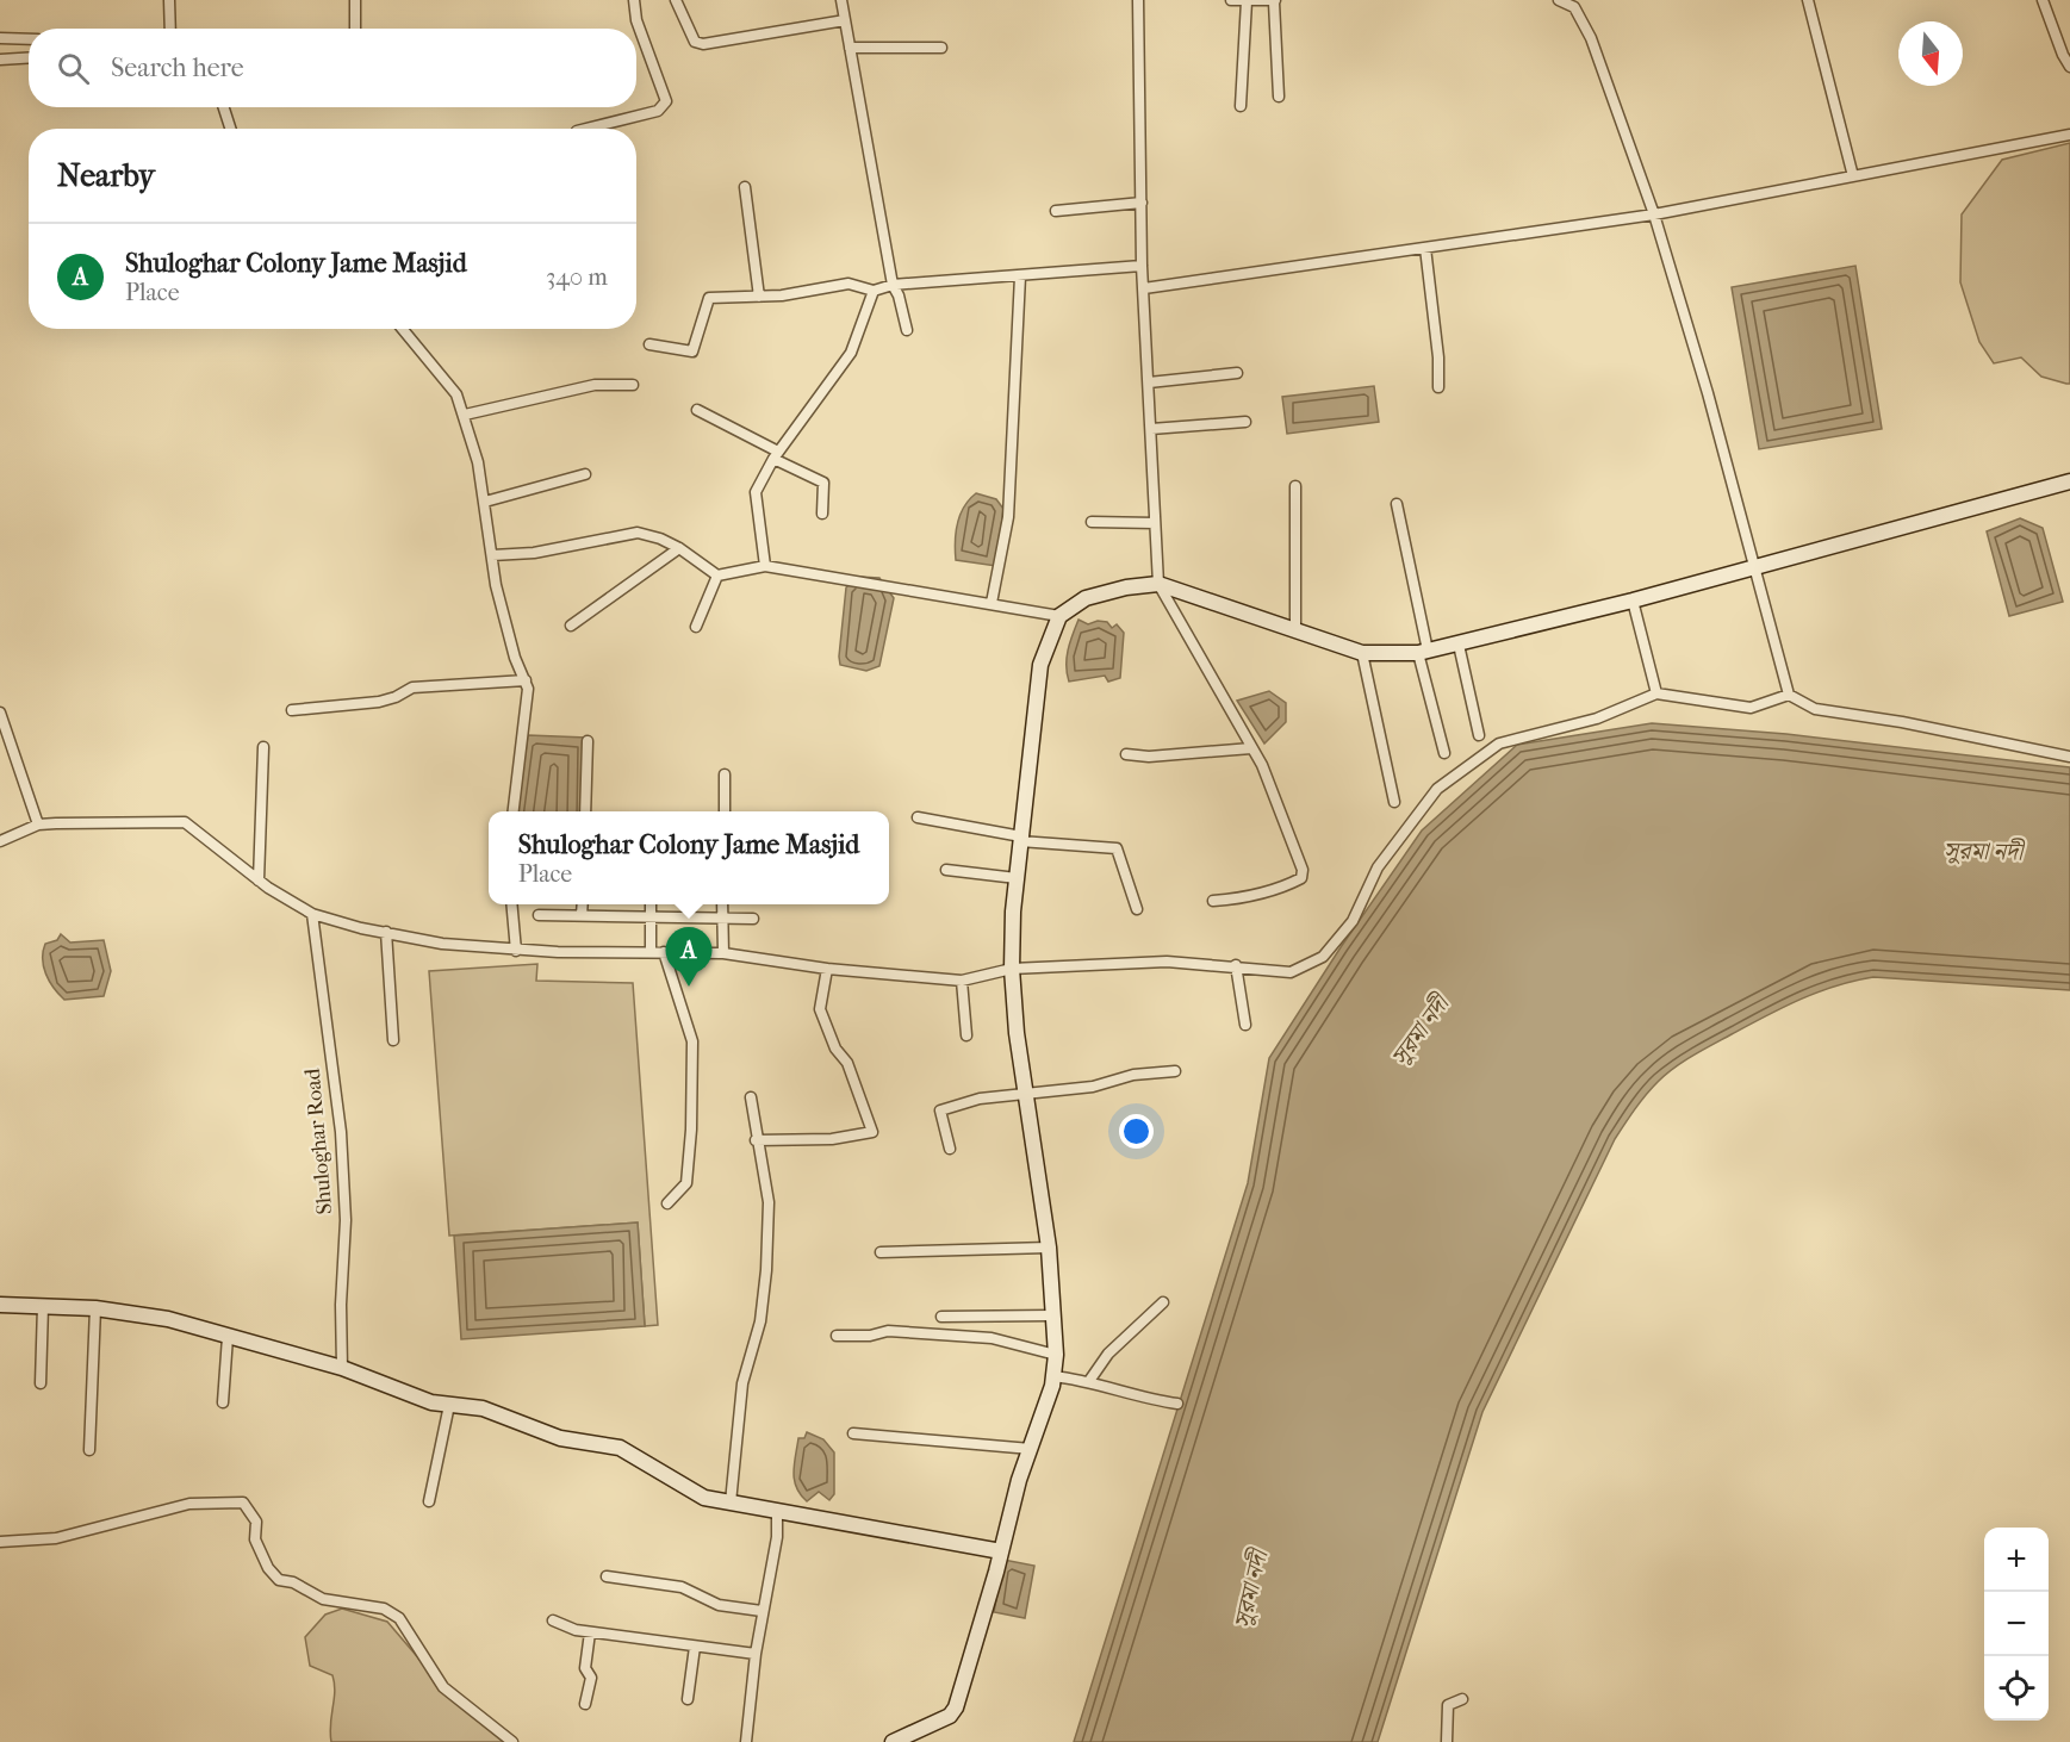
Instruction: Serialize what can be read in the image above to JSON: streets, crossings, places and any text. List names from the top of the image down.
{
  "streets": {
    "street": ["Shuloghar Road"]
  },
  "water": ["সুরমা নদী"],
  "north": "bottom",
  "page": {
    "search": "Search here",
    "heading": "Nearby",
    "list": [
      {
        "mark": "A",
        "name": "Shuloghar Colony Jame Masjid",
        "note": "Place",
        "value": "340 m"
      }
    ],
    "popup": ["Shuloghar Colony Jame Masjid", "Place"],
    "pins": "A",
    "map_buttons": ["+", "−"]
  }
}
